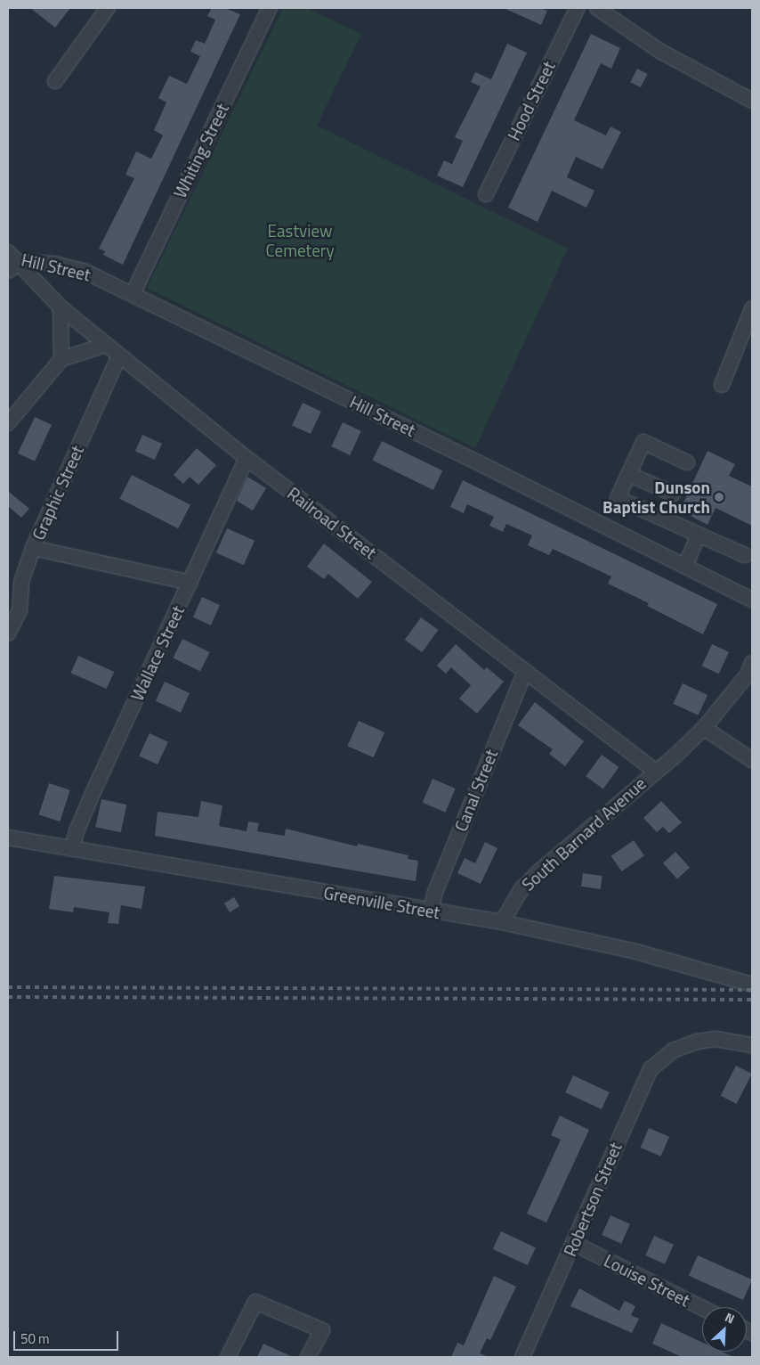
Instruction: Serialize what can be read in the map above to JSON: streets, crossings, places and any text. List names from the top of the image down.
{
  "streets": {
    "street": [
      "Hood Street",
      "Whiting Street",
      "Hill Street",
      "Graphic Street",
      "Railroad Street",
      "Wallace Street",
      "Canal Street",
      "South Barnard Avenue",
      "Greenville Street",
      "Robertson Street",
      "Louise Street"
    ]
  },
  "crossings": [
    ["Whiting Street", "Hill Street"],
    ["Hill Street", "Railroad Street"],
    ["Graphic Street", "Railroad Street"],
    ["Railroad Street", "Wallace Street"],
    ["Railroad Street", "Canal Street"],
    ["Railroad Street", "South Barnard Avenue"],
    ["Wallace Street", "Greenville Street"],
    ["Canal Street", "Greenville Street"],
    ["South Barnard Avenue", "Greenville Street"],
    ["Robertson Street", "Louise Street"]
  ],
  "parks": ["Eastview Cemetery"],
  "places": ["Dunson Baptist Church"],
  "scale_bar": "50 m",
  "north": "top right"
}
